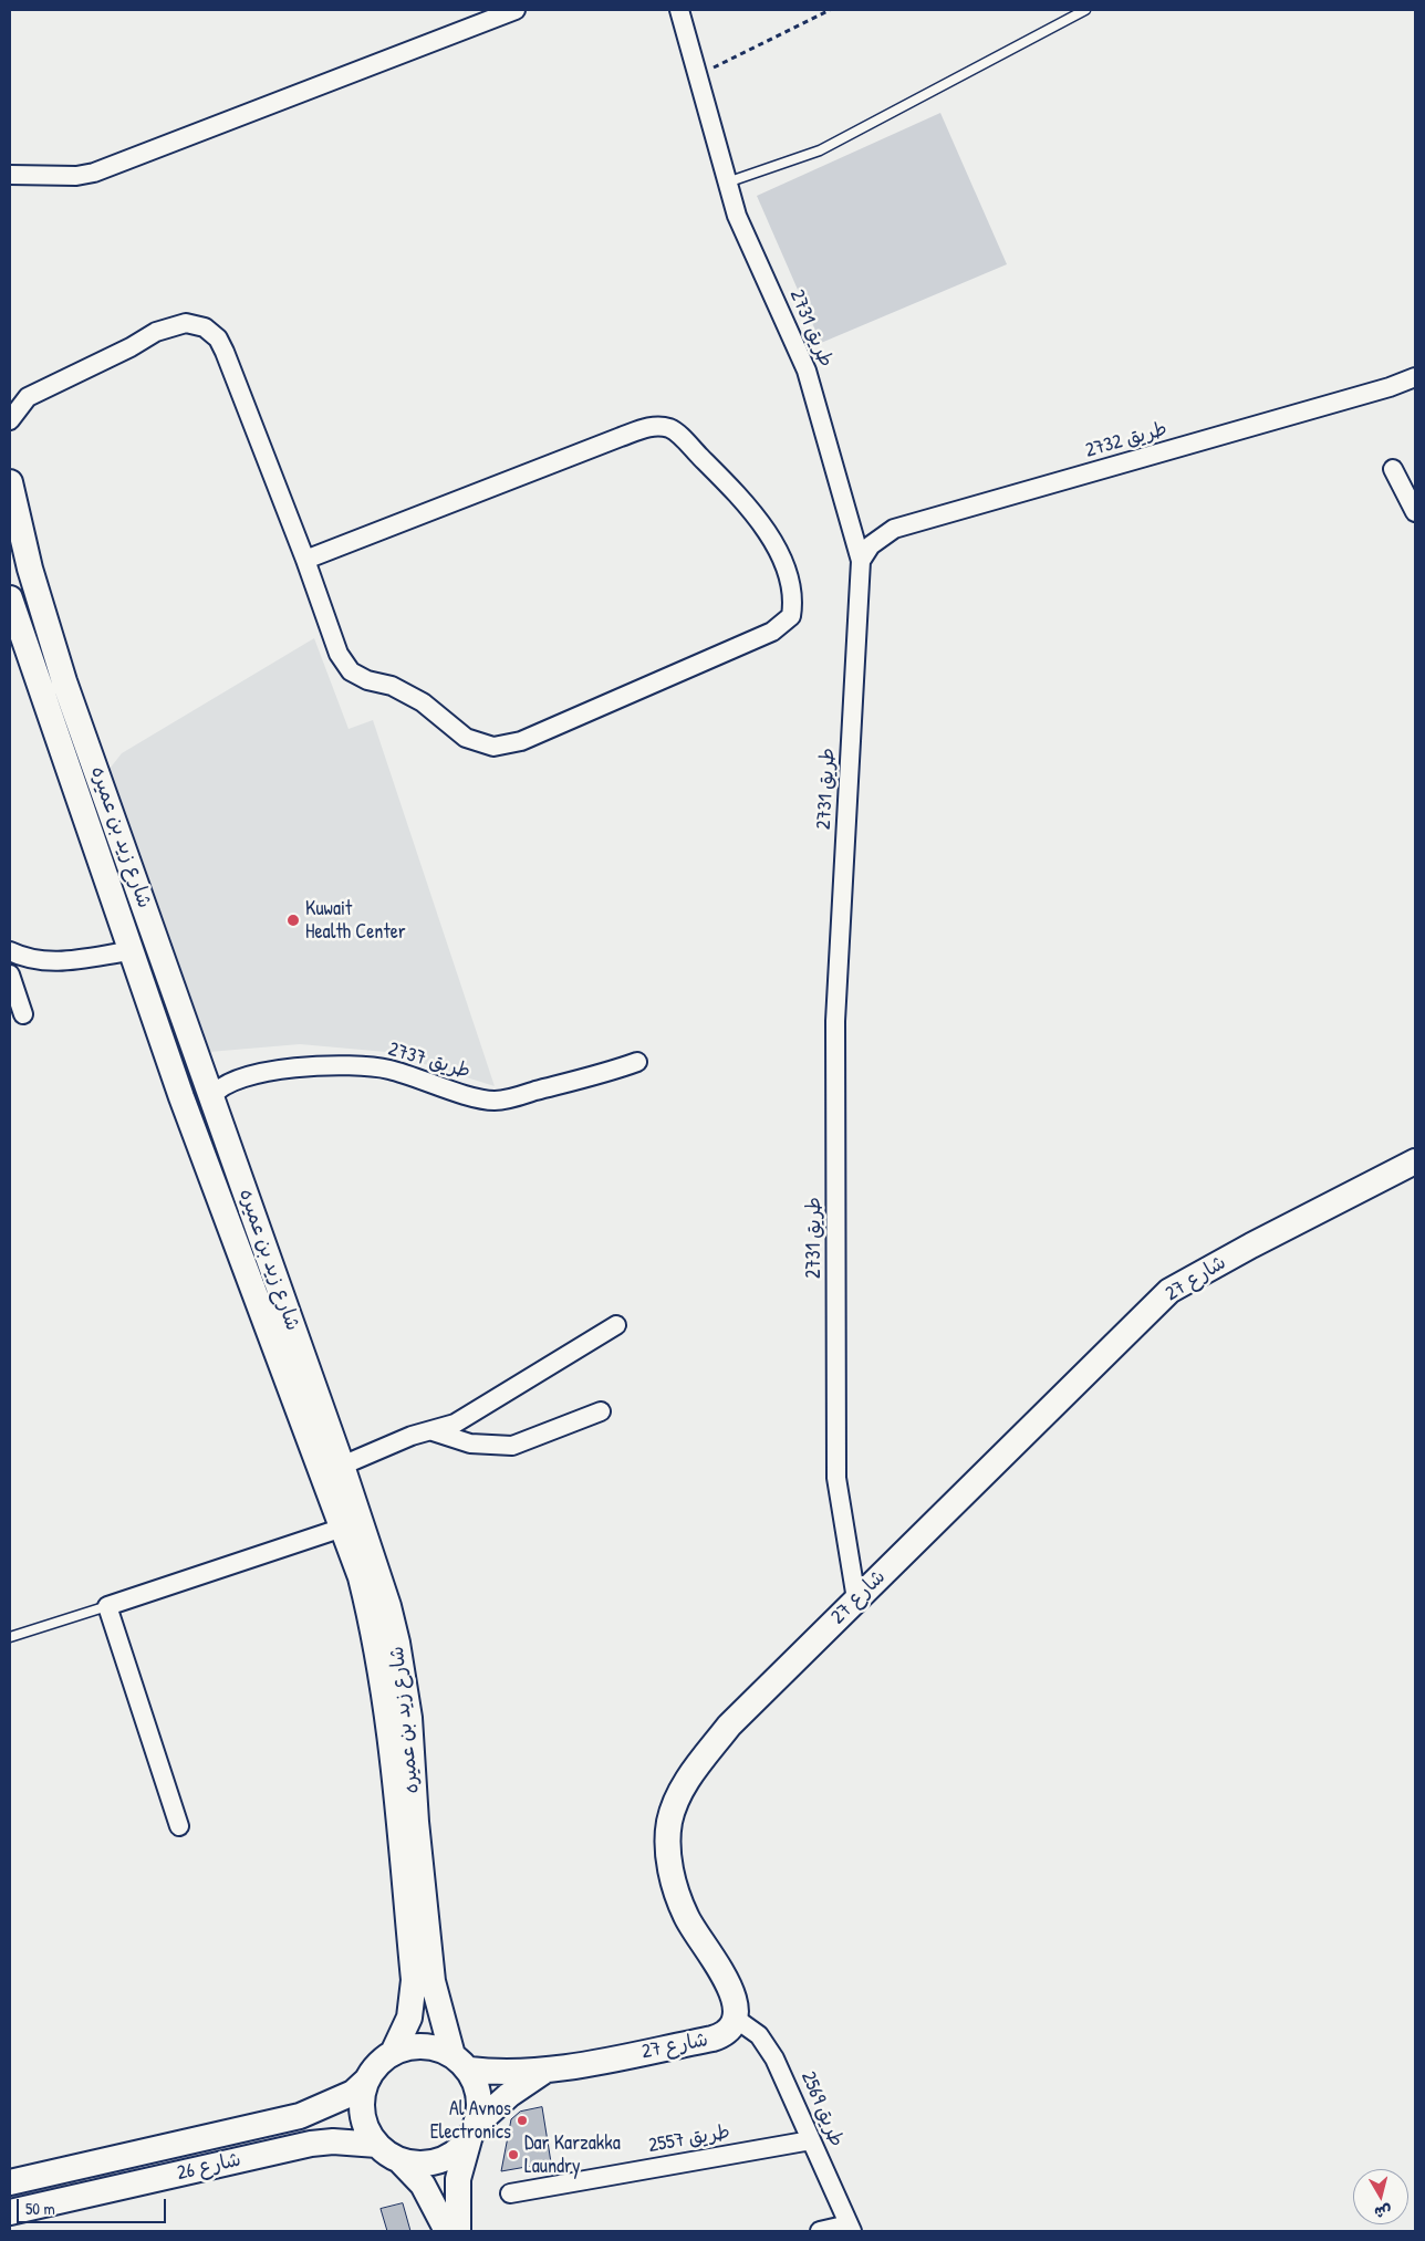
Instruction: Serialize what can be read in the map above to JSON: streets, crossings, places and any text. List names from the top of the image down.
{
  "streets": {
    "street": [
      "طريق 2731",
      "طريق 2732",
      "شارع زيد بن عميره",
      "طريق 2737",
      "شارع 27",
      "طريق 2569",
      "طريق 2557",
      "شارع 26"
    ]
  },
  "crossings": [
    ["طريق 2731", "طريق 2732"],
    ["طريق 2731", "شارع 27"],
    ["شارع زيد بن عميره", "طريق 2737"],
    ["شارع زيد بن عميره", "شارع 27"],
    ["شارع زيد بن عميره", "شارع 26"],
    ["شارع 27", "طريق 2569"],
    ["شارع 27", "شارع 26"],
    ["طريق 2569", "طريق 2557"]
  ],
  "places": ["Kuwait Health Center", "Al Avnos Electronics", "Dar Karzakka Laundry"],
  "scale_bar": "50 m",
  "north": "bottom"
}
